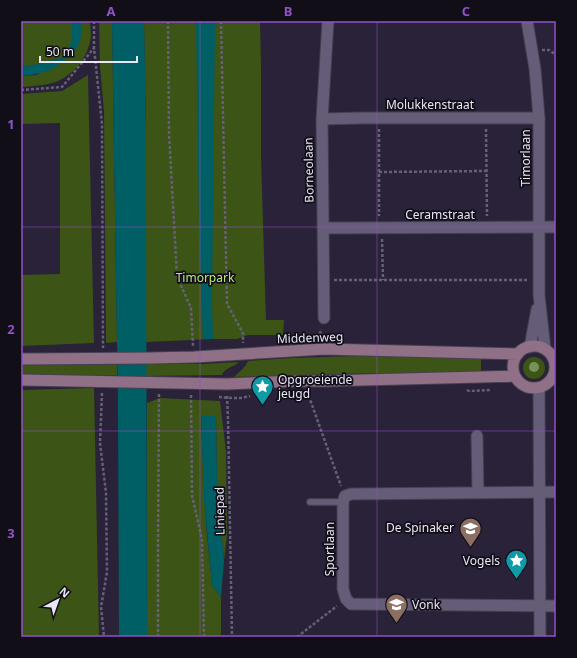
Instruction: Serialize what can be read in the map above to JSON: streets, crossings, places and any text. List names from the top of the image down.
{
  "streets": {
    "main road": ["Middenweg"],
    "street": [
      "Molukkenstraat",
      "Timorlaan",
      "Borneolaan",
      "Ceramstraat",
      "Sportlaan"
    ],
    "path": ["Liniepad"]
  },
  "crossings": [
    ["Molukkenstraat", "Timorlaan"],
    ["Molukkenstraat", "Borneolaan"],
    ["Timorlaan", "Ceramstraat"],
    ["Timorlaan", "Middenweg"],
    ["Borneolaan", "Ceramstraat"]
  ],
  "parks": ["Timorpark"],
  "places": {
    "place": ["Opgroeiende jeugd", "Vogels"],
    "school or university": ["De Spinaker", "Vonk"]
  },
  "scale_bar": "50 m",
  "north": "top right",
  "grid": {
    "columns": ["A", "B", "C"],
    "rows": ["1", "2", "3"]
  }
}
